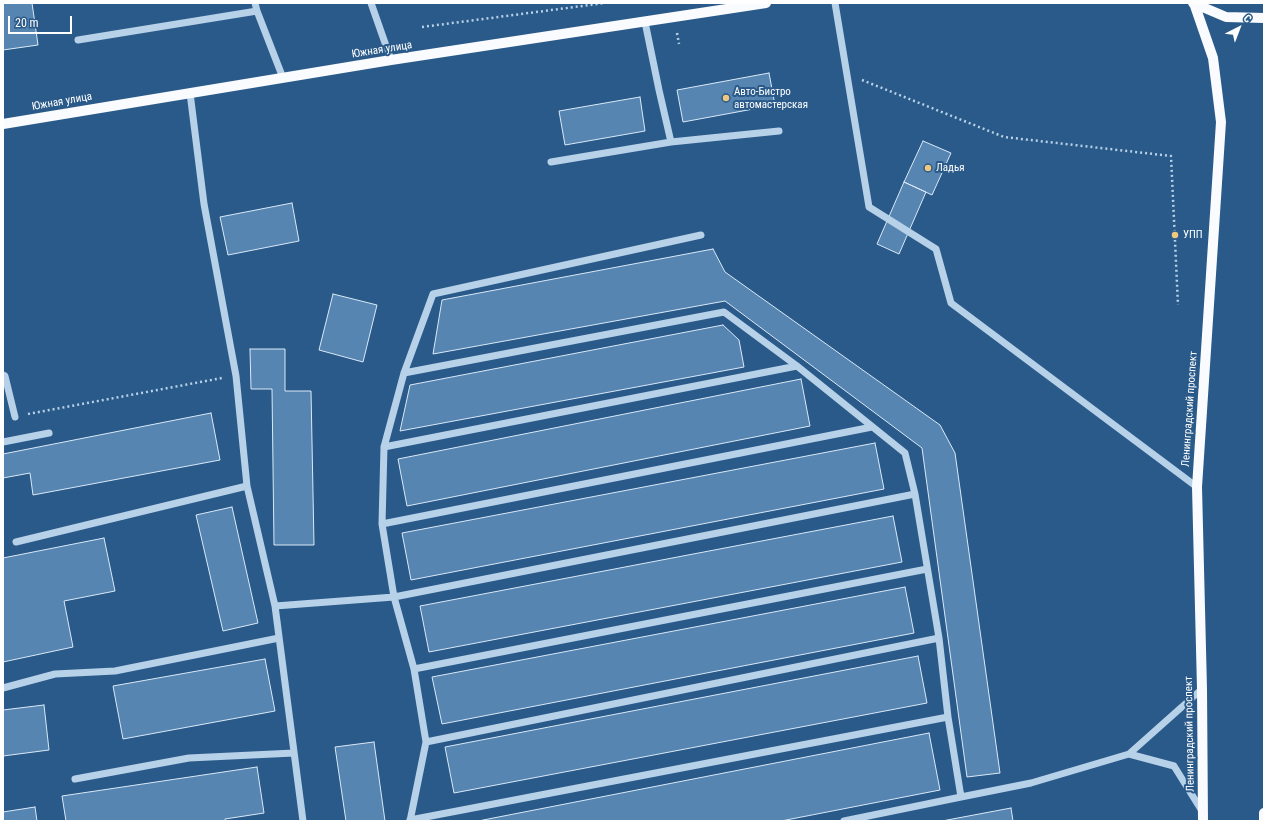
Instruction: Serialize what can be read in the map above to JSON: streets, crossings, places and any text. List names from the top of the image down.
{
  "streets": {
    "main road": ["Южная улица", "Ленинградский проспект"]
  },
  "places": ["Авто-Бистро автомастерская", "Ладья", "УПП"],
  "scale_bar": "20 m",
  "north": "top right"
}
